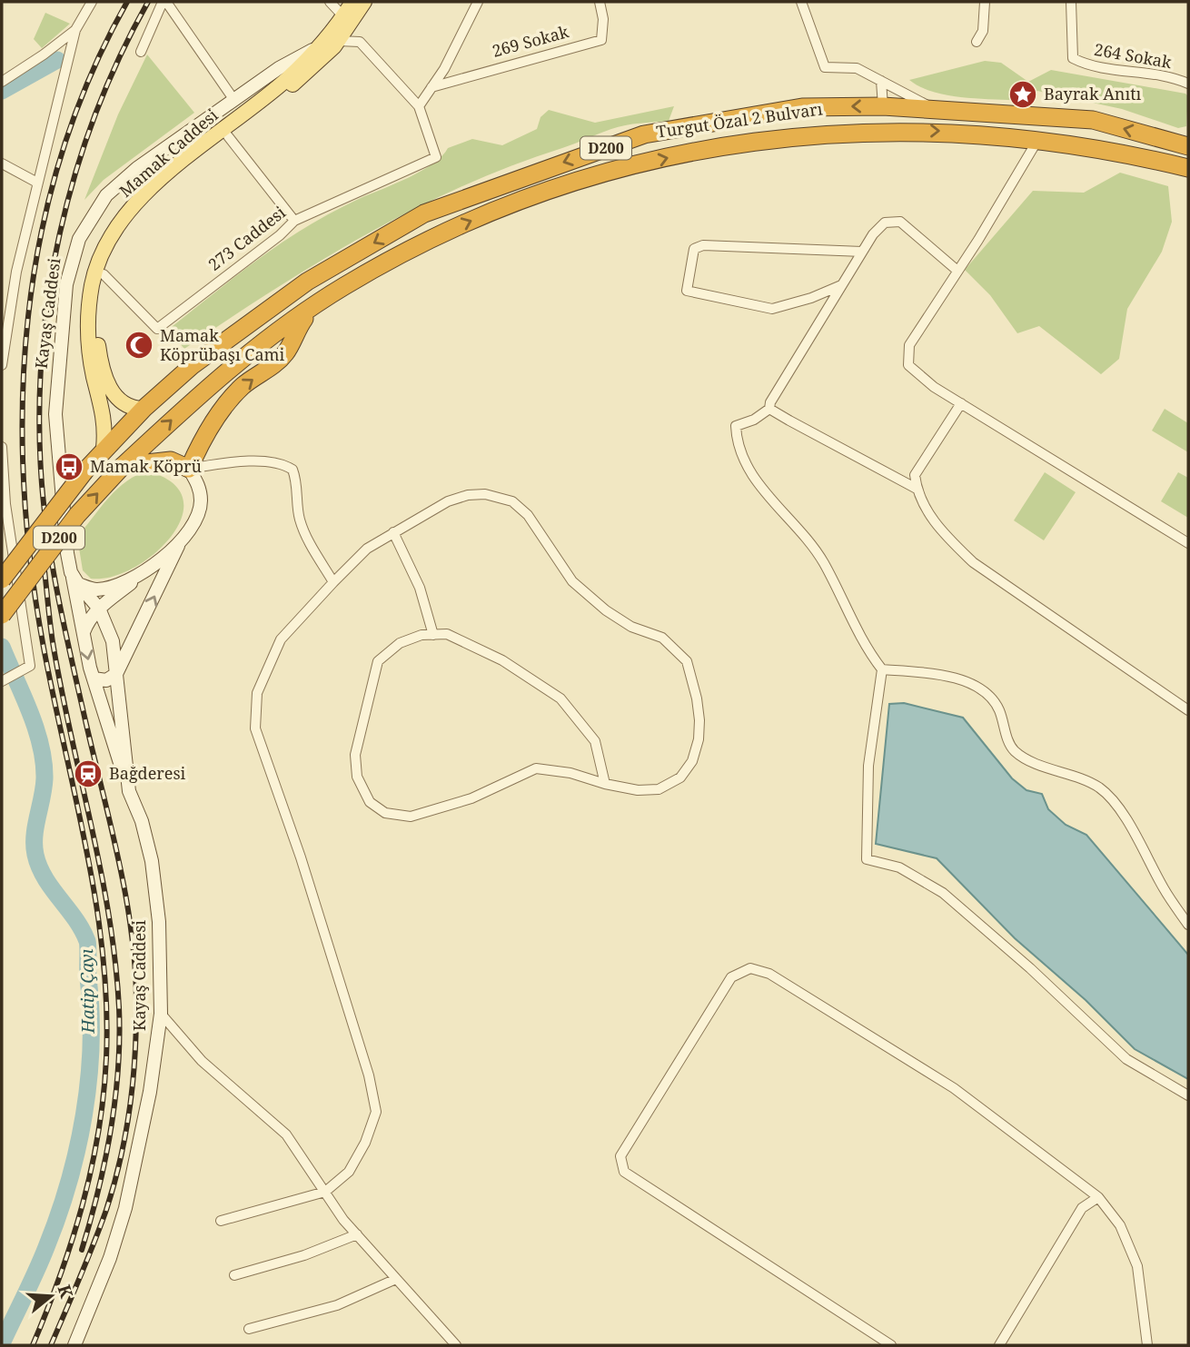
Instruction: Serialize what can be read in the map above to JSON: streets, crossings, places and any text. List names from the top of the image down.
{
  "streets": {
    "highway": ["Turgut Özal 2 Bulvarı", "D200"],
    "main road": ["Mamak Caddesi"],
    "street": [
      "269 Sokak",
      "264 Sokak",
      "273 Caddesi",
      "Kayaş Caddesi"
    ]
  },
  "crossings": [
    ["Turgut Özal 2 Bulvarı", "D200"],
    ["Turgut Özal 2 Bulvarı", "Mamak Caddesi"],
    ["Mamak Caddesi", "273 Caddesi"],
    ["Mamak Caddesi", "Kayaş Caddesi"]
  ],
  "water": ["Hatip Çayı"],
  "places": {
    "place": ["Bayrak Anıtı"],
    "mosque": ["Mamak Köprübaşı Cami"],
    "bus stop": ["Mamak Köprü"],
    "station": ["Bağderesi"]
  },
  "north": "right"
}
